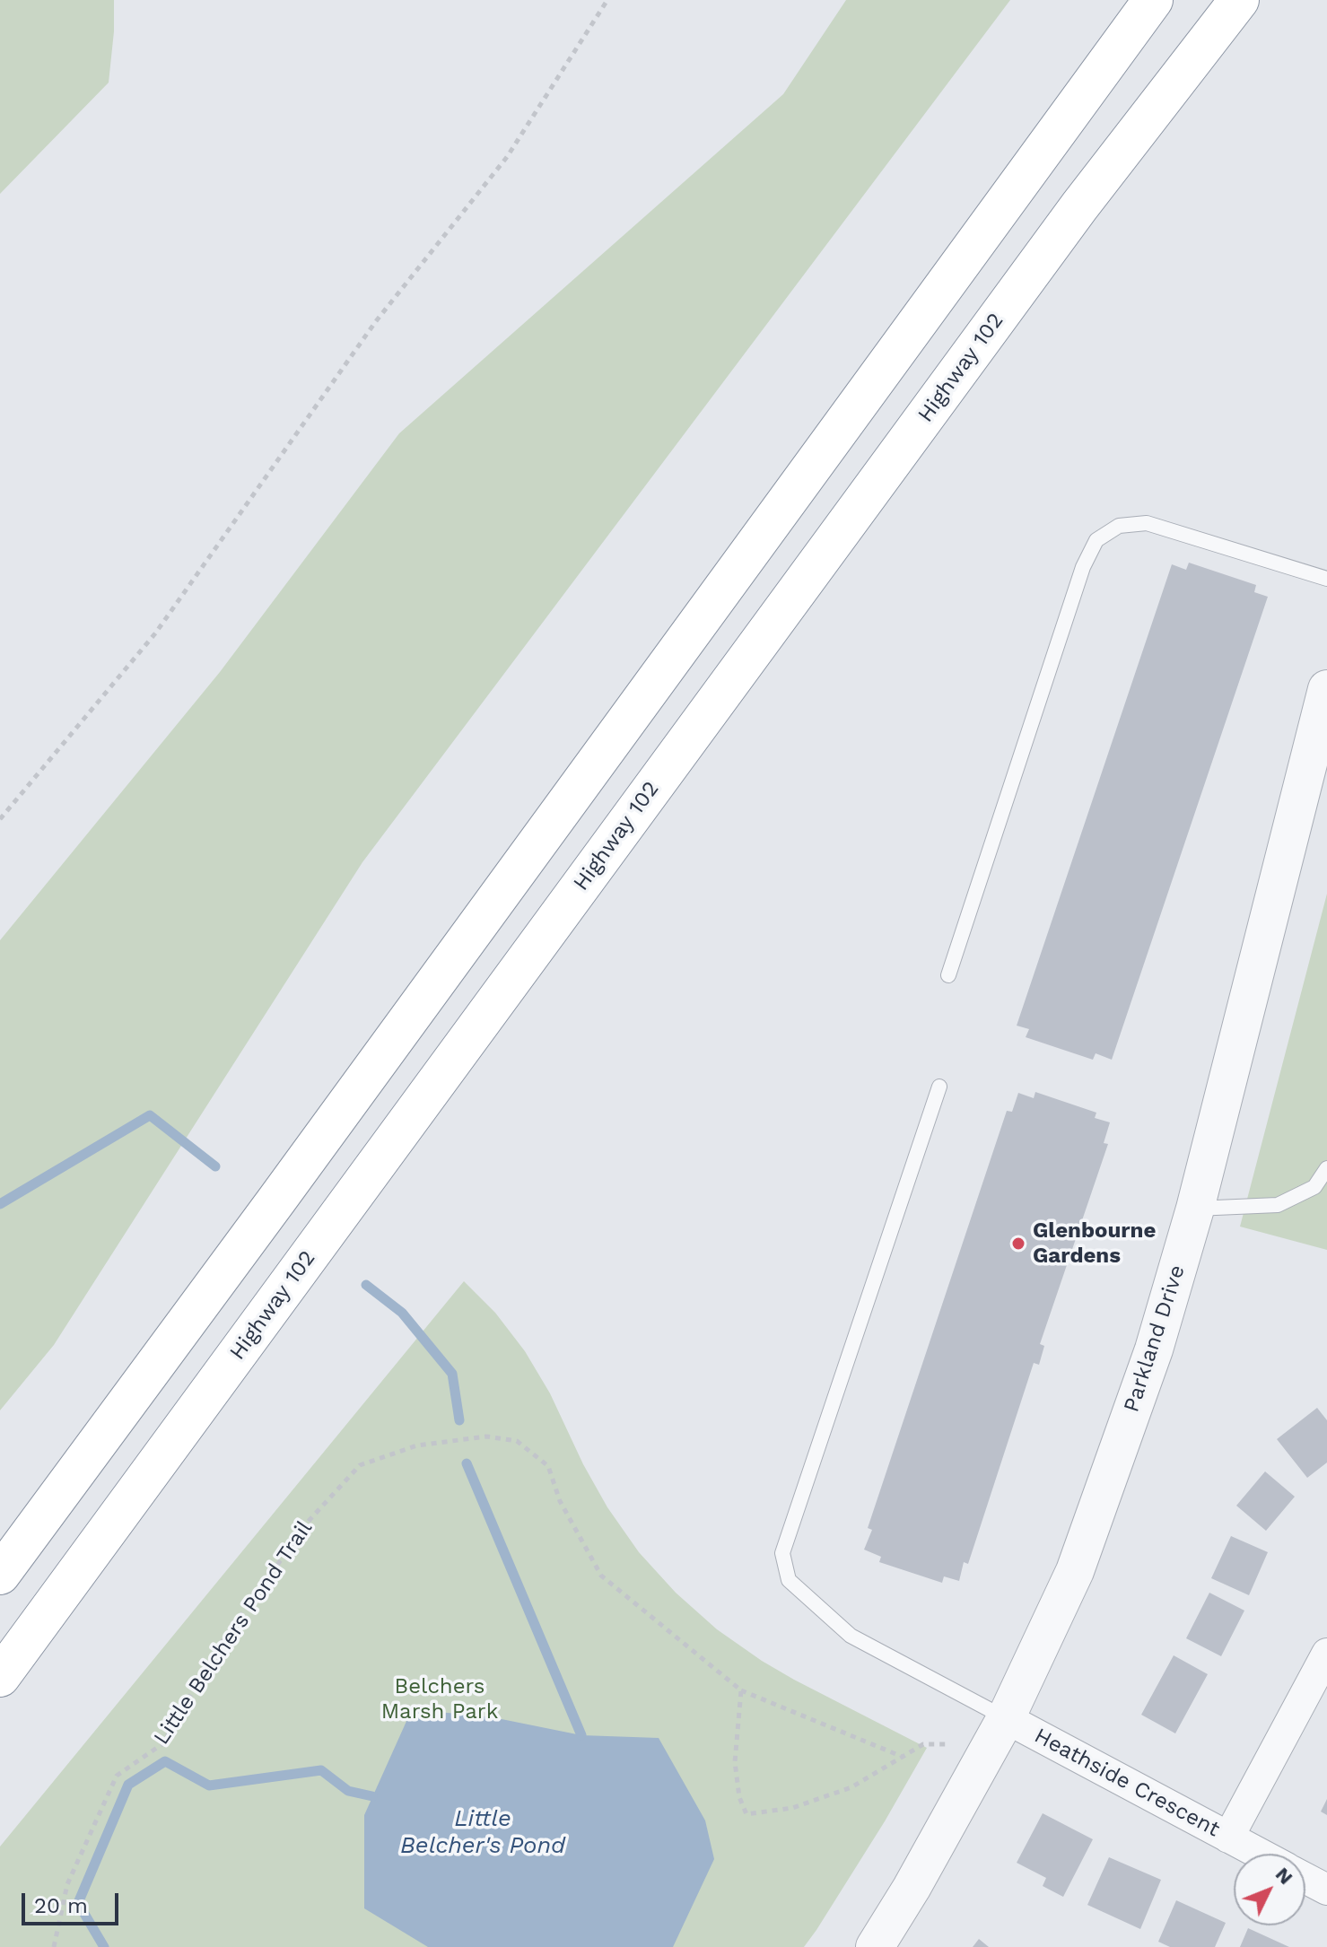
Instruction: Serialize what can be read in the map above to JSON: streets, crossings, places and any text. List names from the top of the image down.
{
  "streets": {
    "highway": ["Highway 102"],
    "street": ["Parkland Drive", "Heathside Crescent"],
    "path": ["Little Belchers Pond Trail"]
  },
  "crossings": [
    ["Parkland Drive", "Heathside Crescent"]
  ],
  "water": ["Little Belcher's Pond"],
  "parks": ["Belchers Marsh Park"],
  "places": ["Glenbourne Gardens"],
  "scale_bar": "20 m",
  "north": "top right"
}
